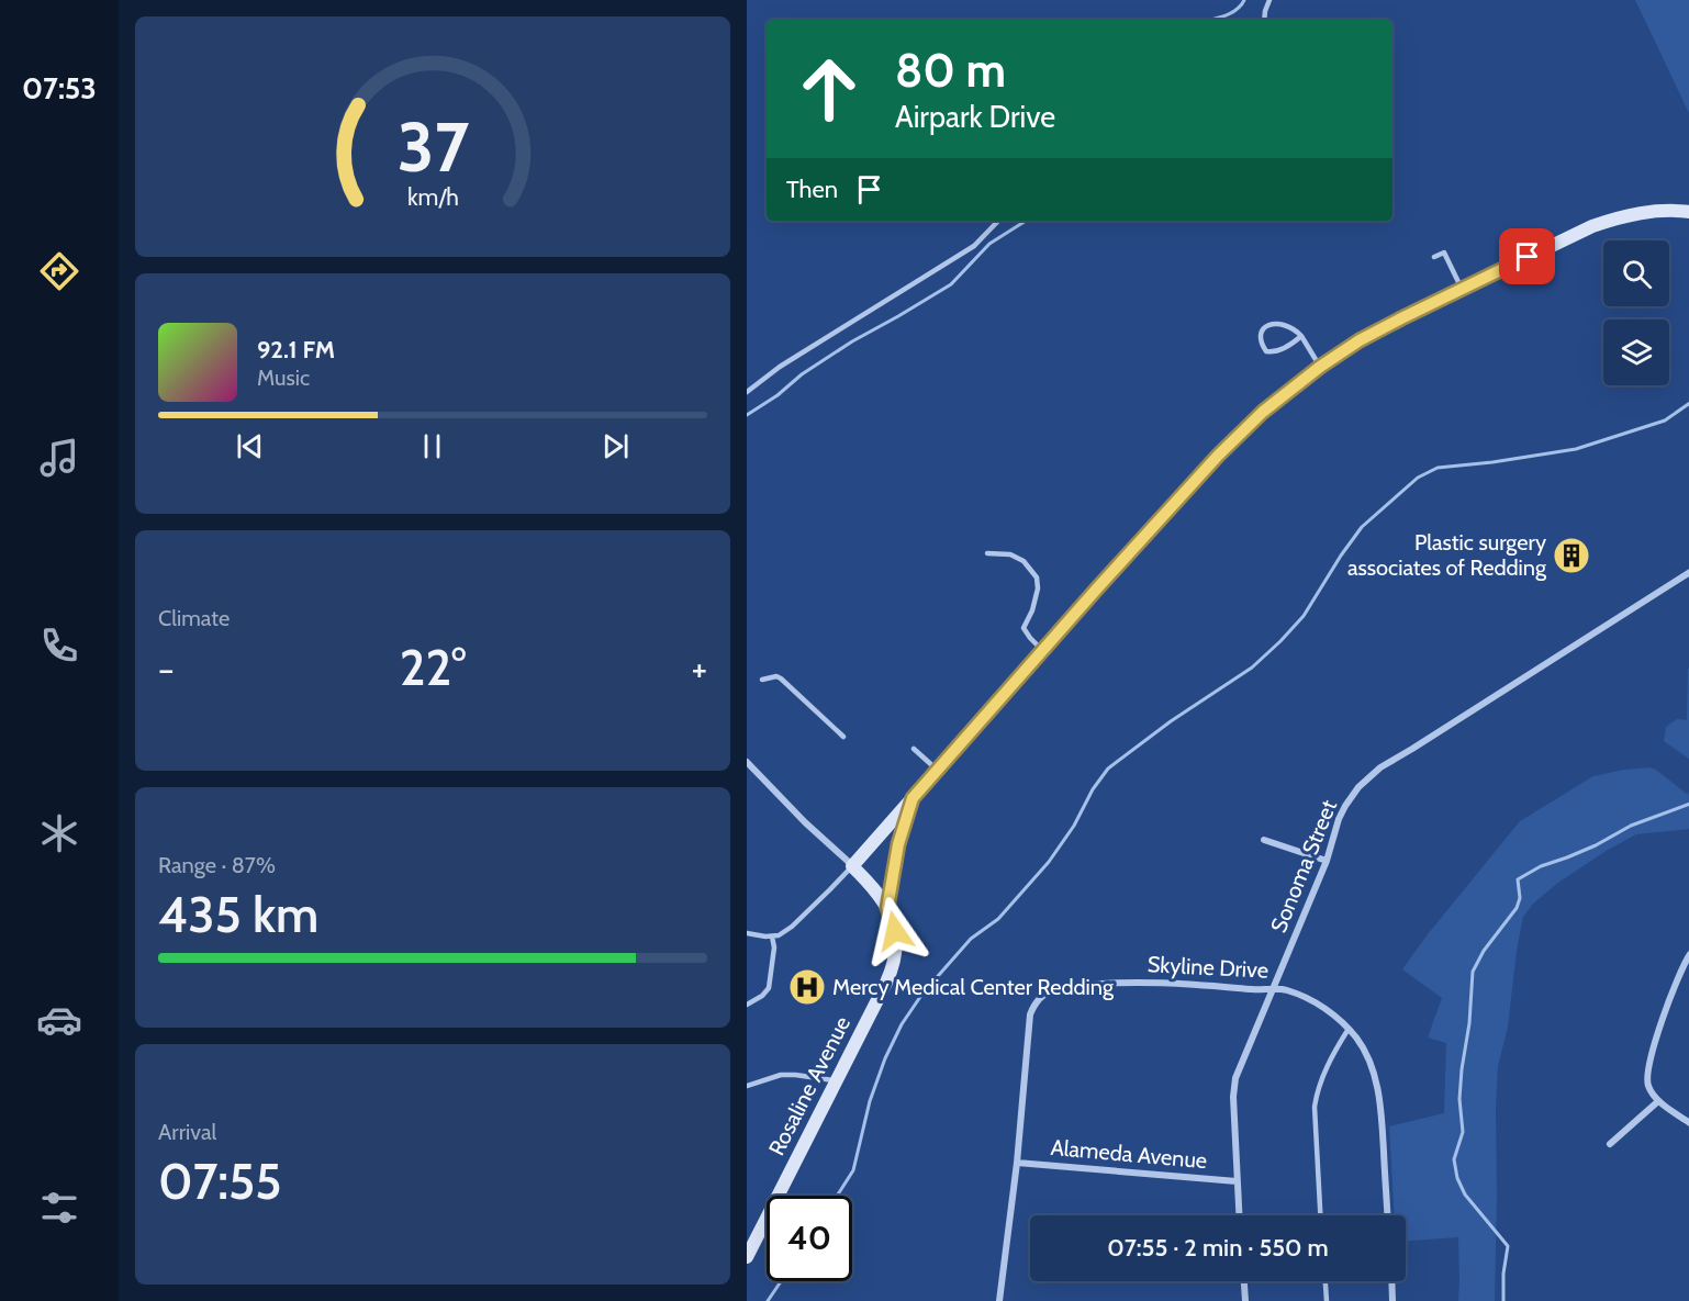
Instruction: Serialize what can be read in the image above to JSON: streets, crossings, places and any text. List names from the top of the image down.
{
  "streets": {
    "street": [
      "Sonoma Street",
      "Skyline Drive",
      "Rosaline Avenue",
      "Alameda Avenue"
    ]
  },
  "crossings": [
    ["Sonoma Street", "Skyline Drive"],
    ["Sonoma Street", "Alameda Avenue"],
    ["Skyline Drive", "Alameda Avenue"]
  ],
  "places": {
    "building": ["Plastic surgery associates of Redding"],
    "hospital": ["Mercy Medical Center Redding"]
  },
  "page": {
    "tabs": "07:53",
    "turn": ["80 m", "Airpark Drive"],
    "then": "Then",
    "song": ["92.1 FM", "Music"],
    "tile": [
      "Climate",
      ["Range · 87%", "435 km"],
      ["Arrival", "07:55"]
    ],
    "heat": ["−", "22°", "+"],
    "limit": "40",
    "trip": "07:55 · 2 min · 550 m",
    "gauge": ["37", "km/h"]
  }
}
